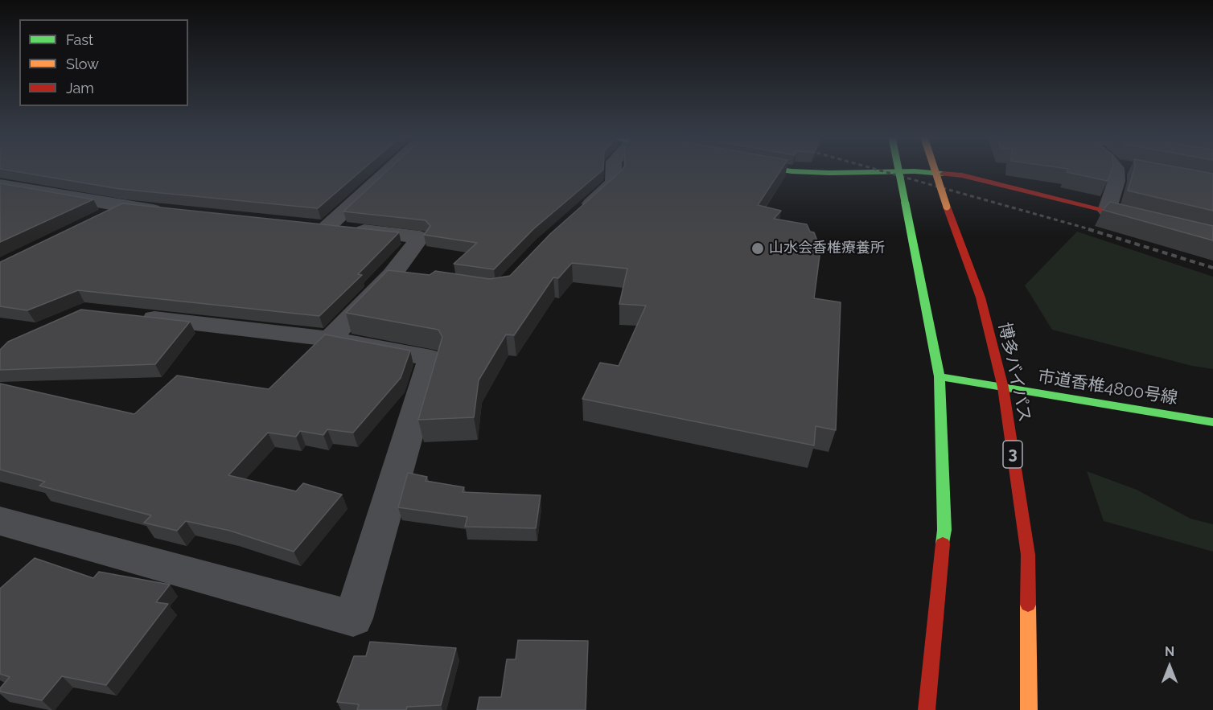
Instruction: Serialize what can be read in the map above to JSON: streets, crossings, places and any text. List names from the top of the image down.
{
  "streets": {
    "main road": ["博多バイパス", "市道香椎4800号線", "3"]
  },
  "crossings": [
    ["博多バイパス", "市道香椎4800号線"]
  ],
  "places": ["山水会香椎療養所"],
  "legend": ["Fast", "Slow", "Jam"],
  "north": "top"
}
